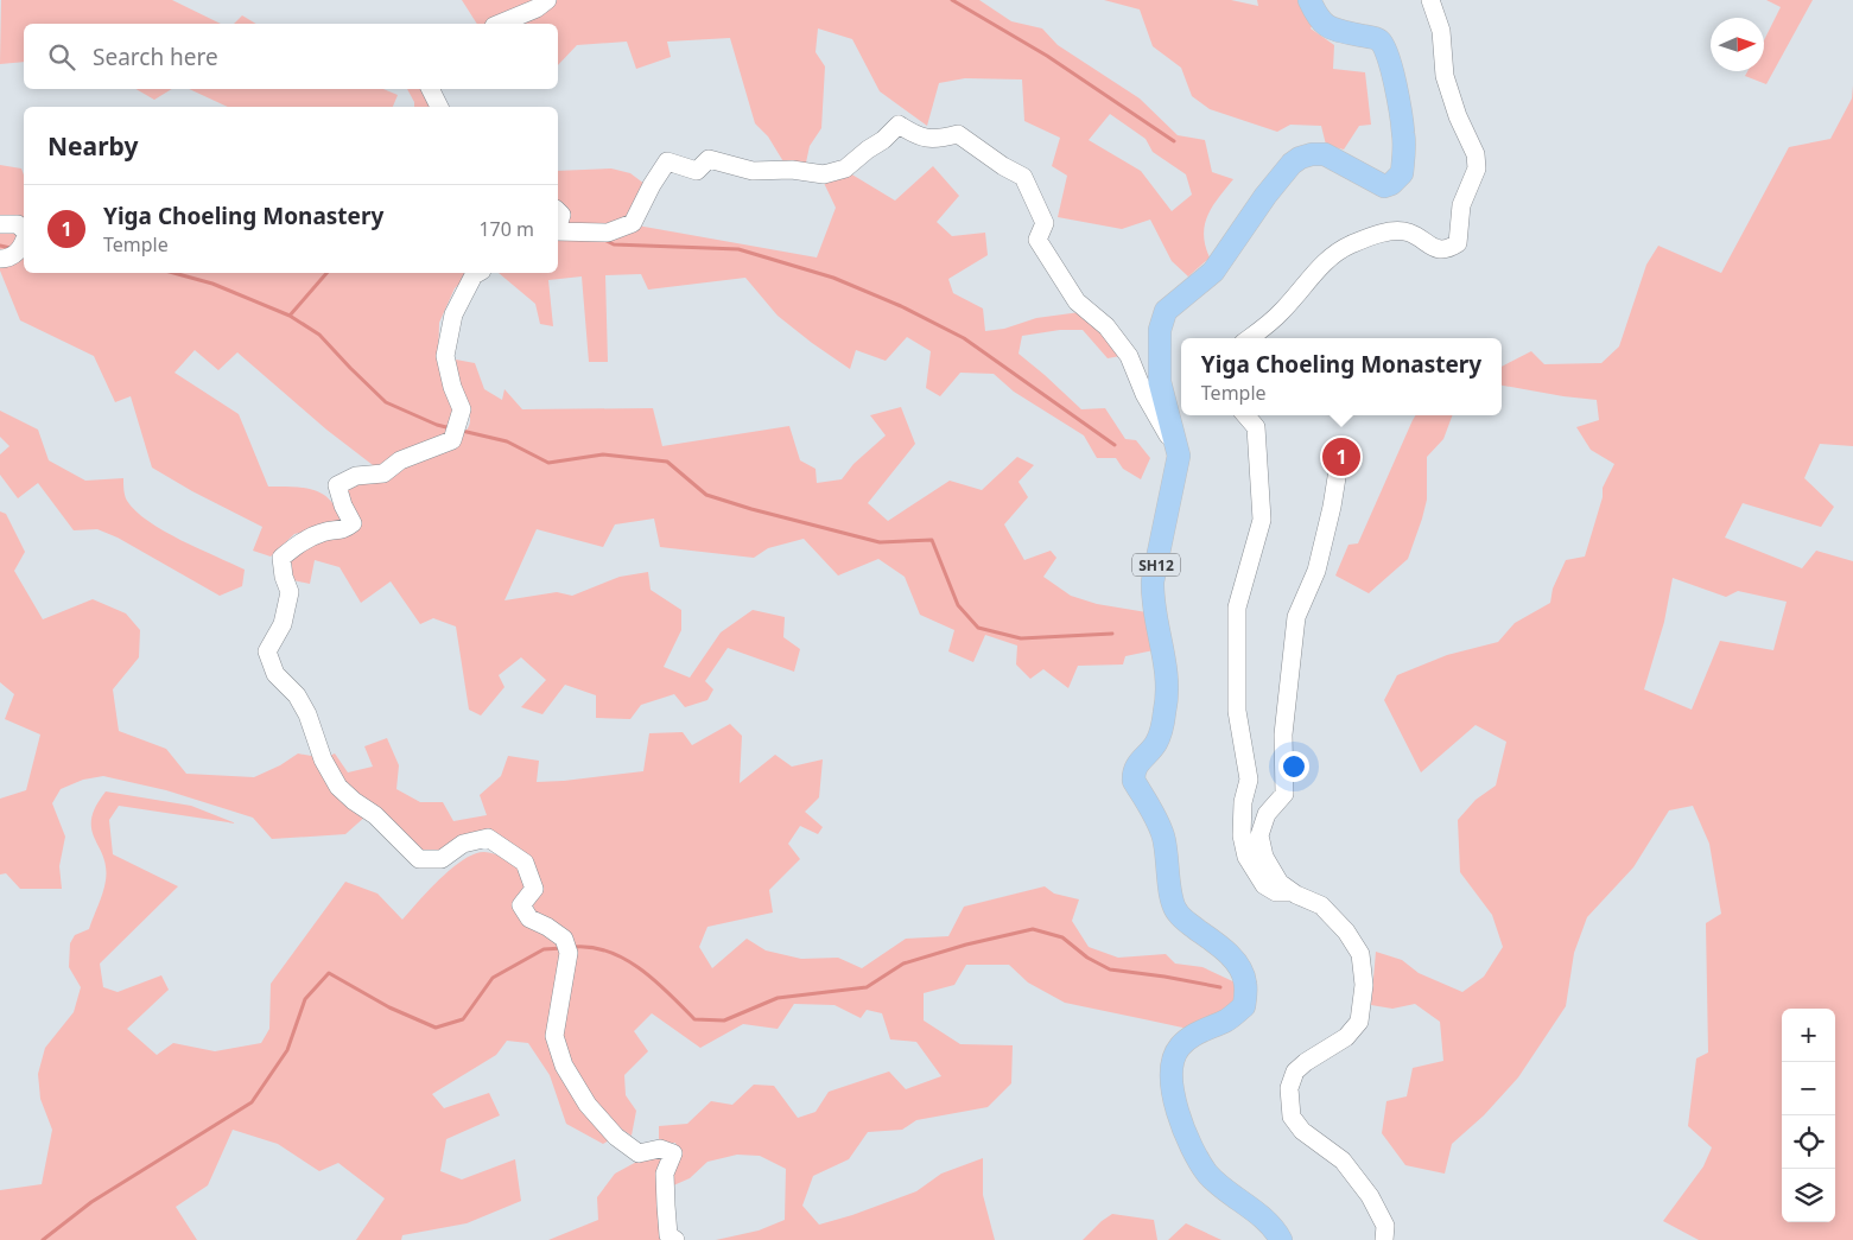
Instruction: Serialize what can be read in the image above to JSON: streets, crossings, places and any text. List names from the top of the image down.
{
  "streets": {
    "main road": ["SH12"]
  },
  "north": "right",
  "page": {
    "search": "Search here",
    "heading": "Nearby",
    "list": [
      {
        "mark": "1",
        "name": "Yiga Choeling Monastery",
        "note": "Temple",
        "value": "170 m"
      }
    ],
    "popup": ["Yiga Choeling Monastery", "Temple"],
    "pins": "1",
    "map_buttons": ["+", "−"]
  }
}
